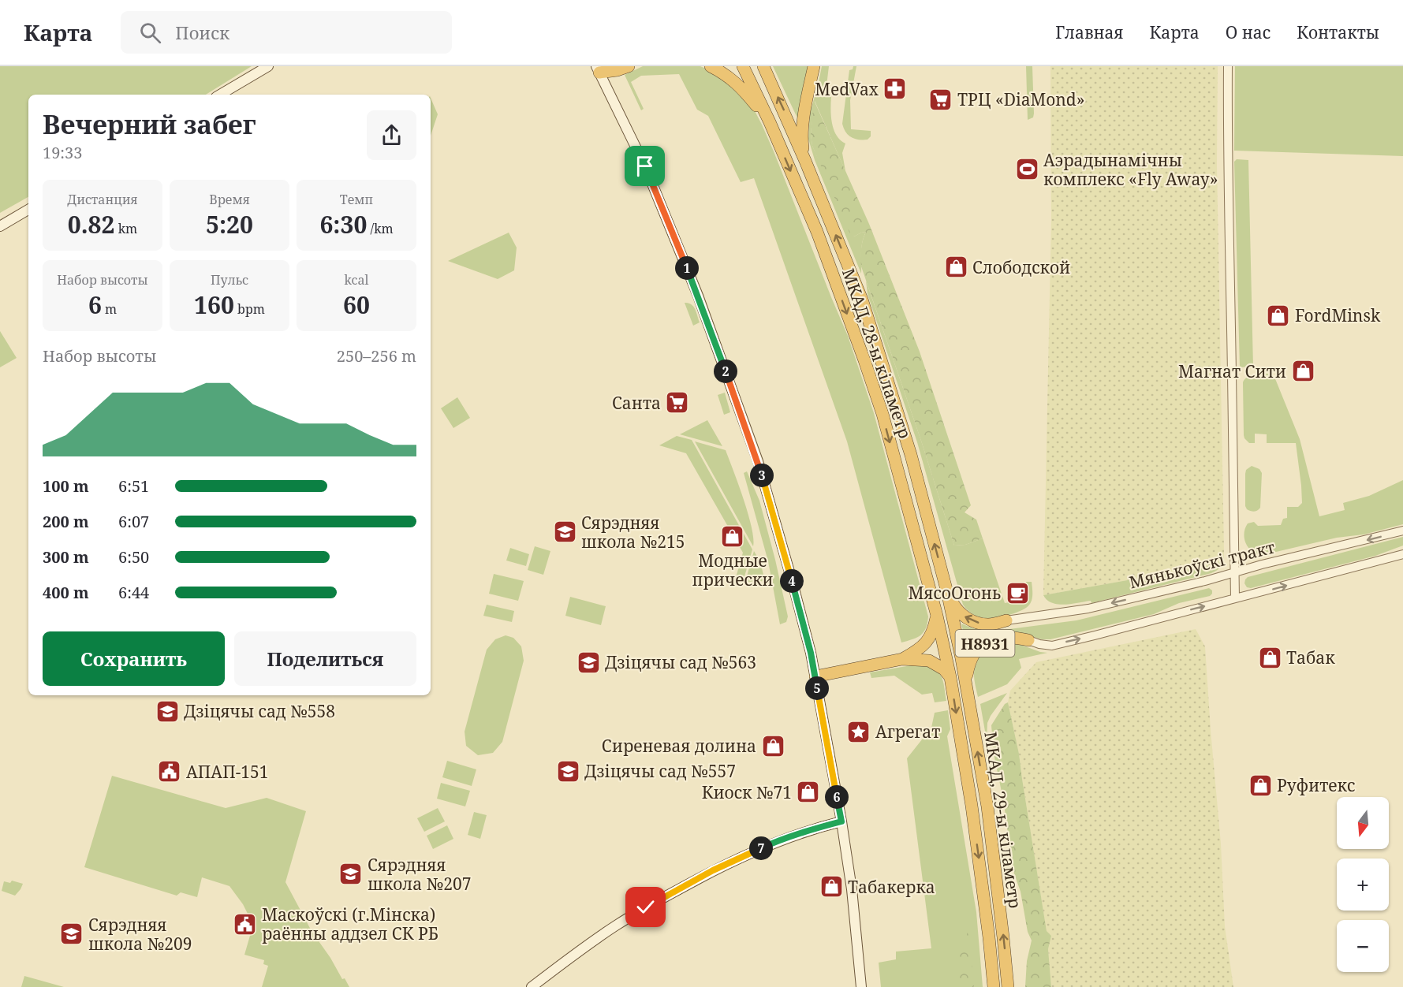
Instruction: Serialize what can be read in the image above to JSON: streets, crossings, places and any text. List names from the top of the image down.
{
  "streets": {
    "highway": ["МКАД, 28-ы кіламетр", "Н8931", "МКАД, 29-ы кіламетр"],
    "street": ["Мянькоўскі тракт"]
  },
  "crossings": [
    ["МКАД, 28-ы кіламетр", "Н8931"],
    ["МКАД, 28-ы кіламетр", "МКАД, 29-ы кіламетр"],
    ["Мянькоўскі тракт", "Н8931"],
    ["Н8931", "МКАД, 29-ы кіламетр"]
  ],
  "places": {
    "pharmacy": ["MedVax"],
    "supermarket": ["ТРЦ «DiaMond»", "Санта"],
    "sports": ["Аэрадынамічны комплекс «Fly Away»"],
    "shop": [
      "Слободской",
      "FordMinsk",
      "Магнат Cити",
      "Модные прически",
      "Табак",
      "Сиреневая долина",
      "Руфитекс",
      "Киоск №71",
      "Табакерка"
    ],
    "school or university": [
      "Сярэдняя школа №215",
      "Дзіцячы сад №563",
      "Дзіцячы сад №558",
      "Дзіцячы сад №557",
      "Сярэдняя школа №207",
      "Сярэдняя школа №209"
    ],
    "cafe": ["МясоОгонь"],
    "place": ["Агрегат"],
    "public building": ["АПАП-151", "Маскоўскі (г.Мінска) раённы аддзел СК РБ"]
  },
  "north": "bottom",
  "page": {
    "header": "Карта",
    "search": "Поиск",
    "nav": [
      "Главная",
      "Карта",
      "О нас",
      "Контакты"
    ],
    "heading": ["Вечерний забег", "19:33"],
    "stats": [
      ["Дистанция", "0.82 km"],
      ["Время", "5:20"],
      ["Темп", "6:30 /km"],
      ["Набор высоты", "6 m"],
      ["Пульс", "160 bpm"],
      ["kcal", "60"]
    ],
    "pins": [
      "1",
      "2",
      "3",
      "4",
      "5",
      "6",
      "7"
    ],
    "chart": ["Набор высоты", "250–256 m"],
    "list": [
      {
        "name": "100 m",
        "note": "6:51"
      },
      {
        "name": "200 m",
        "note": "6:07"
      },
      {
        "name": "300 m",
        "note": "6:50"
      },
      {
        "name": "400 m",
        "note": "6:44"
      }
    ],
    "buttons": ["Сохранить", "Поделиться"],
    "map_buttons": ["+", "−"]
  }
}
